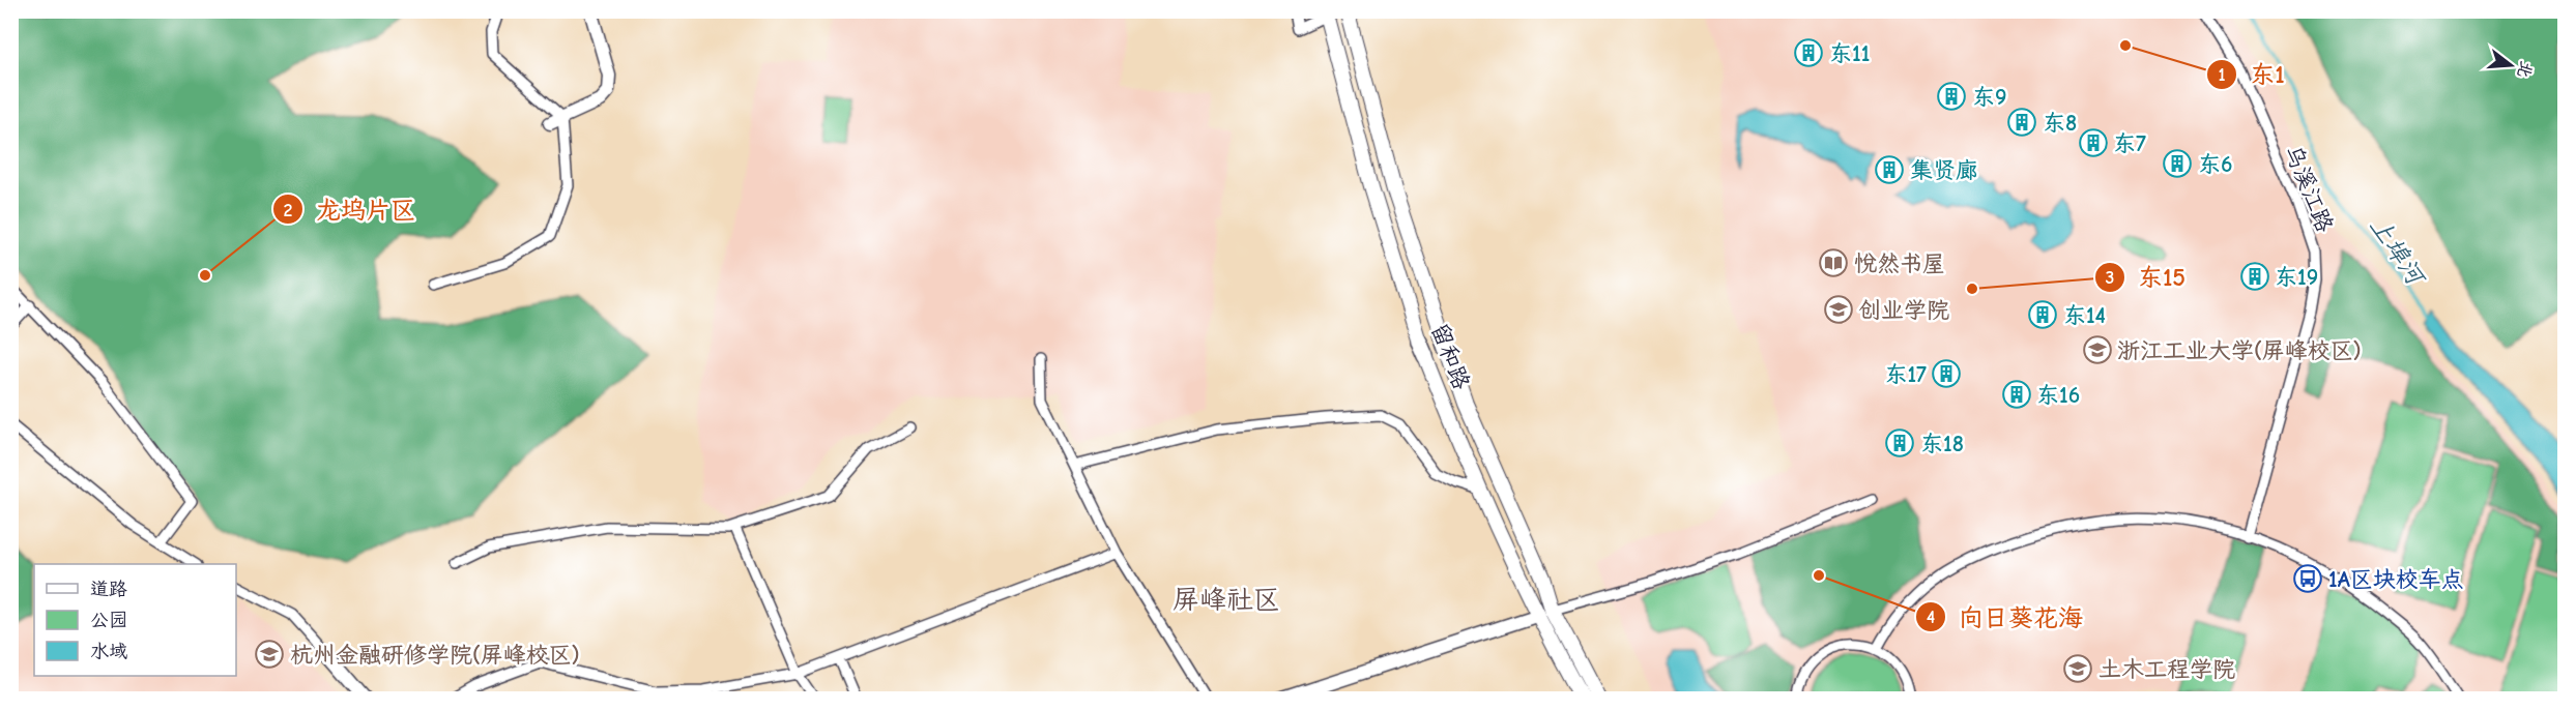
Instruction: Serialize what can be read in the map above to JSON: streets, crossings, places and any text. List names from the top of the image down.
{
  "streets": {
    "main road": ["留和路"],
    "street": ["乌溪江路"]
  },
  "districts": ["屏峰社区"],
  "water": ["上埠河"],
  "places": {
    "other": [
      "东1",
      "龙坞片区",
      "东15",
      "向日葵花海"
    ],
    "building": [
      "东11",
      "东9",
      "东8",
      "东7",
      "东6",
      "集贤廊",
      "东19",
      "东14",
      "东17",
      "东16",
      "东18"
    ],
    "library": ["悦然书屋"],
    "school or university": [
      "创业学院",
      "浙江工业大学(屏峰校区)",
      "杭州金融研修学院(屏峰校区)",
      "土木工程学院"
    ],
    "bus stop": ["1A区块校车点"]
  },
  "legend": ["道路", "公园", "水域"],
  "north": "right"
}
